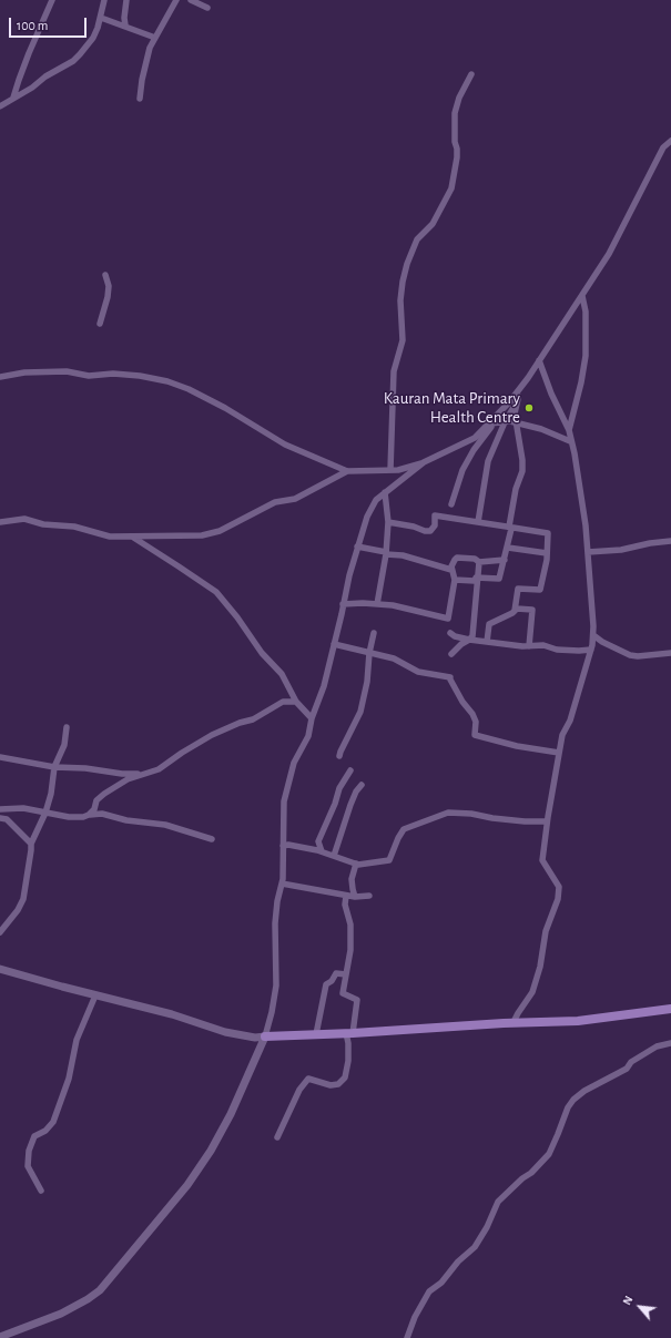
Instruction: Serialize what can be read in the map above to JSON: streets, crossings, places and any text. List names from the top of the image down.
{
  "places": ["Kauran Mata Primary Health Centre"],
  "scale_bar": "100 m",
  "north": "top left"
}
